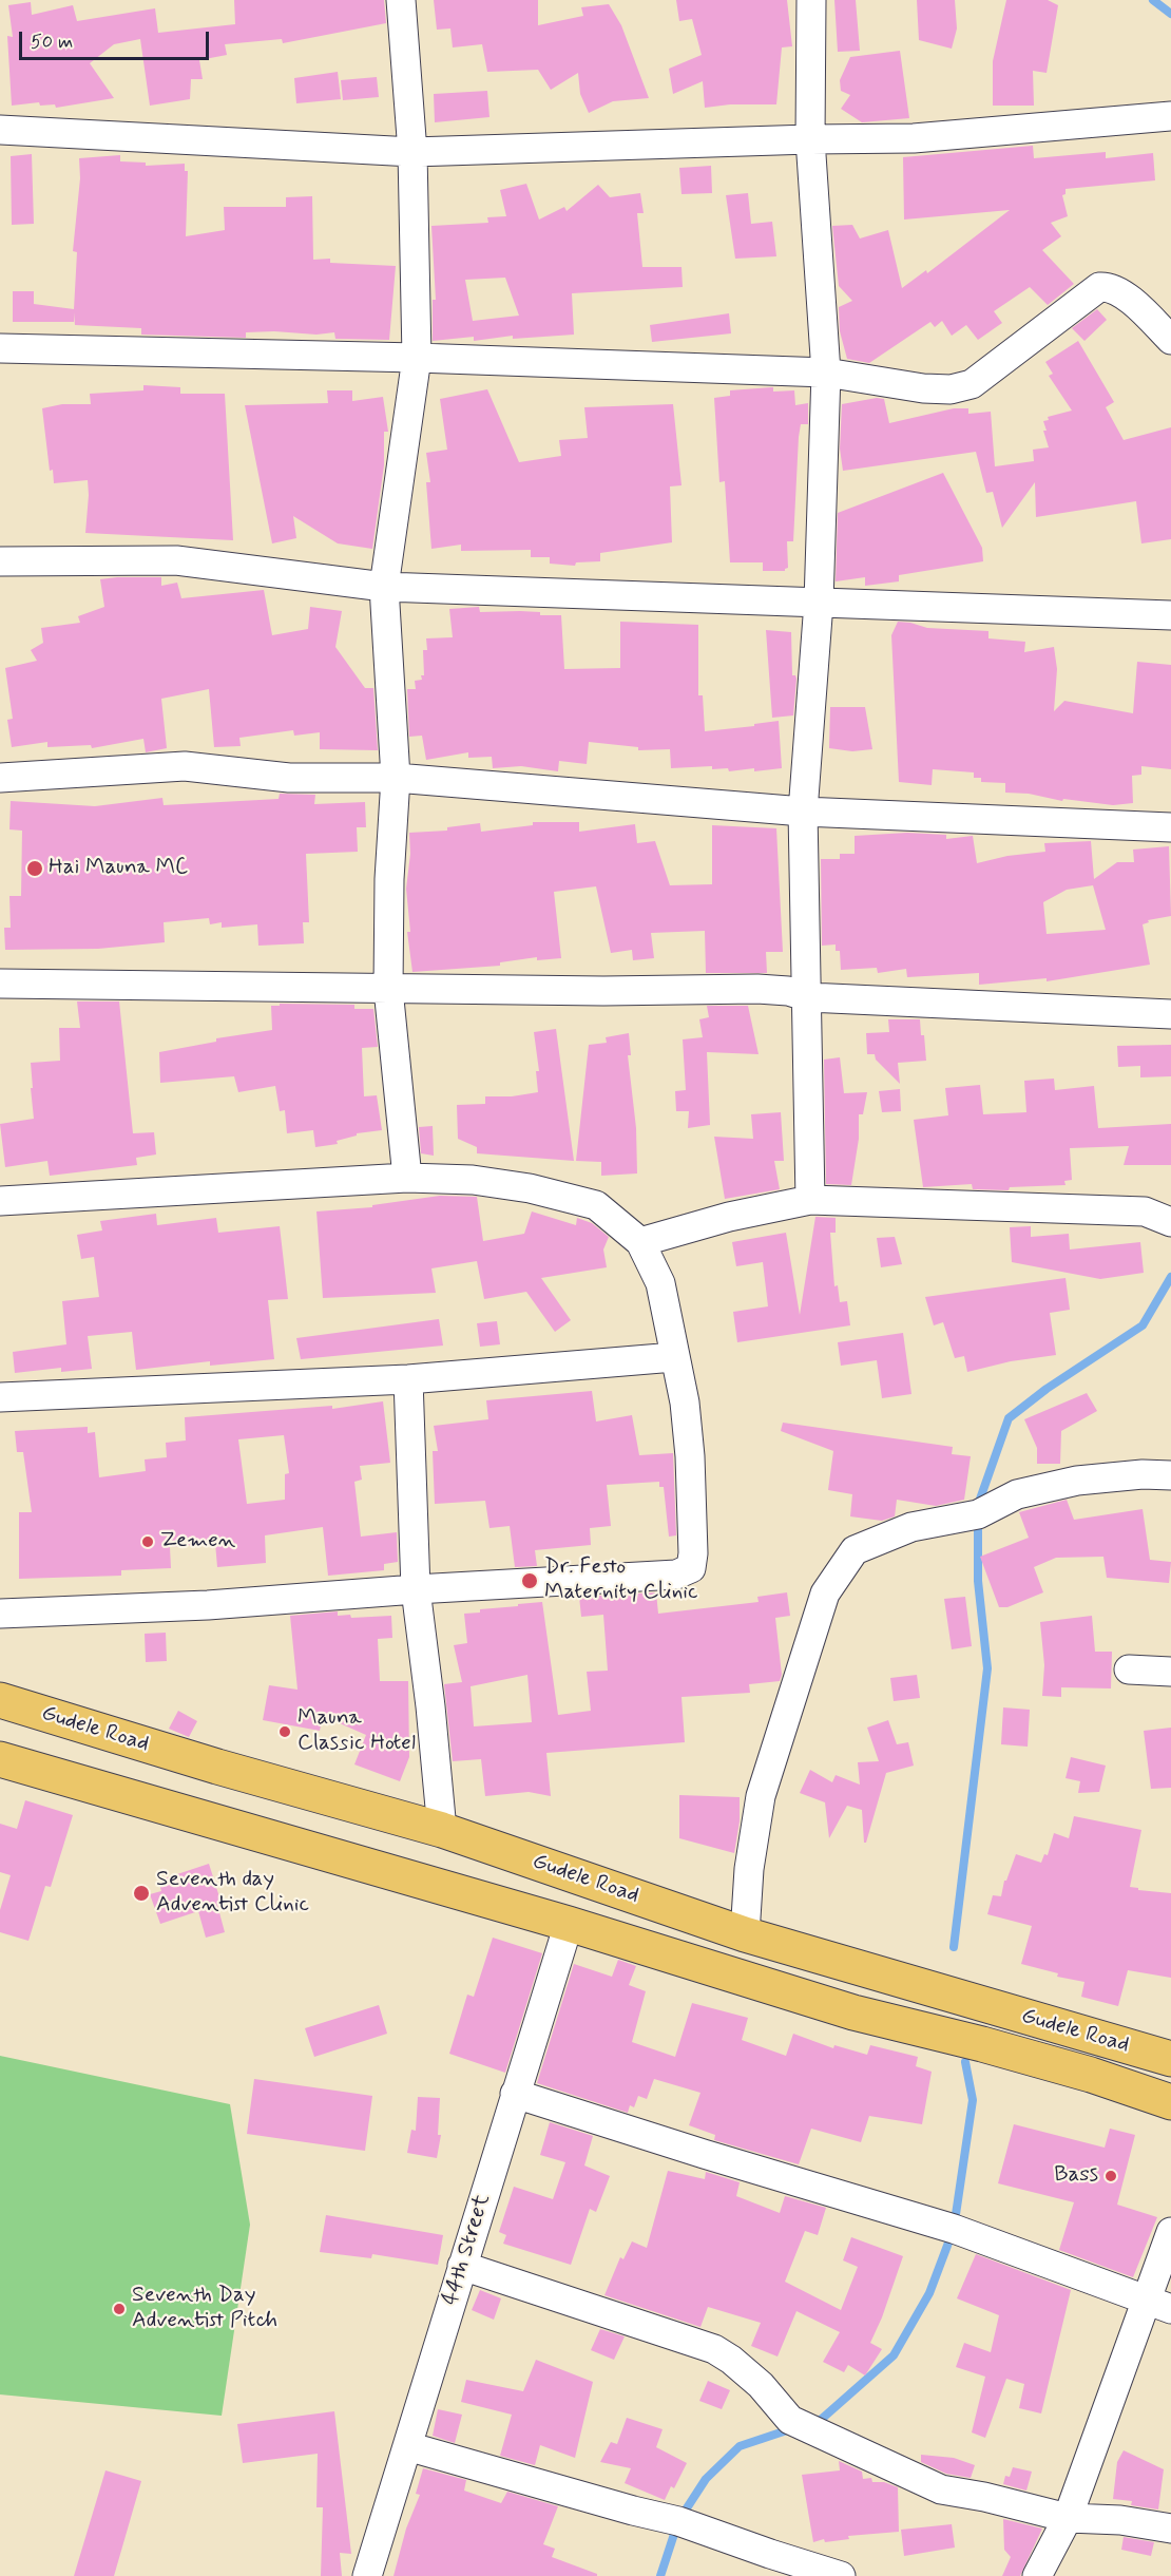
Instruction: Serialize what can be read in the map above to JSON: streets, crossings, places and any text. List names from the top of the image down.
{
  "streets": {
    "highway": ["Gudele Road"],
    "street": ["44th Street"]
  },
  "crossings": [
    ["Gudele Road", "44th Street"]
  ],
  "places": [
    "Hai Mauna MC",
    "Zemen",
    "Dr. Festo Maternity Clinic",
    "Mauna Classic Hotel",
    "Seventh day Adventist Clinic",
    "Bass",
    "Seventh Day Adventist Pitch"
  ],
  "scale_bar": "50 m"
}
